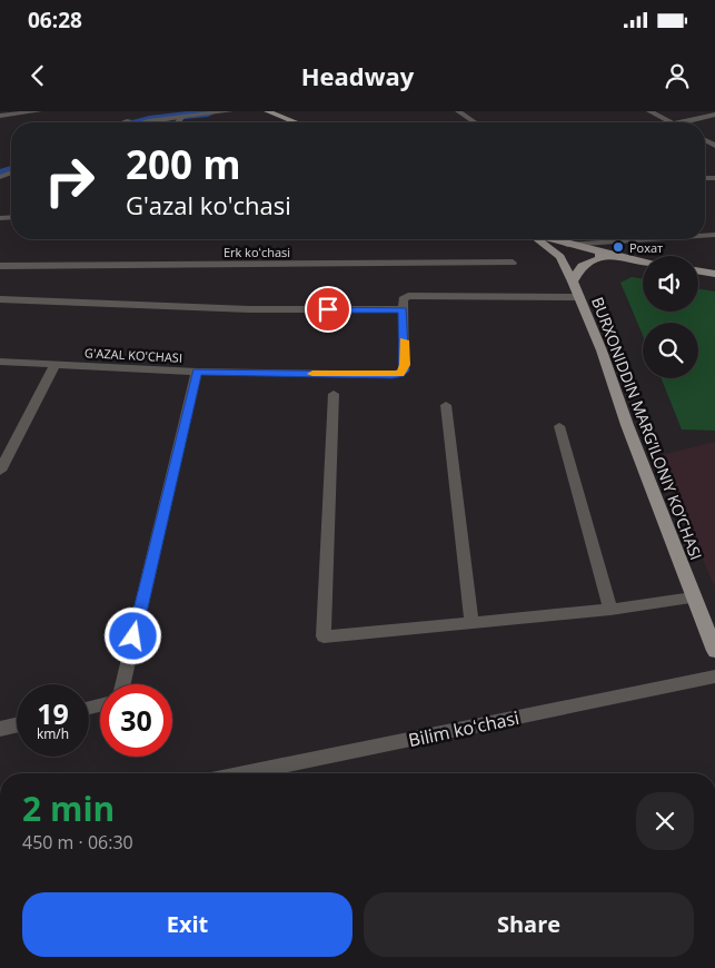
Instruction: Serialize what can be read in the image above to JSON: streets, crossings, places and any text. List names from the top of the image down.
{
  "streets": {
    "main road": ["BURXONIDDIN MARG’ILONIY KO’CHASI"],
    "street": ["Erk koʻchasi", "G'AZAL KO'CHASI", "Bilim koʻchasi"]
  },
  "places": ["Рохат"],
  "page": {
    "status": "06:28",
    "header": "Headway",
    "turn": ["200 m", "G'azal ko'chasi"],
    "speed": "19 km/h",
    "limit": "30",
    "heading": ["2 min", "450 m · 06:30"],
    "buttons": ["Exit", "Share"]
  }
}
